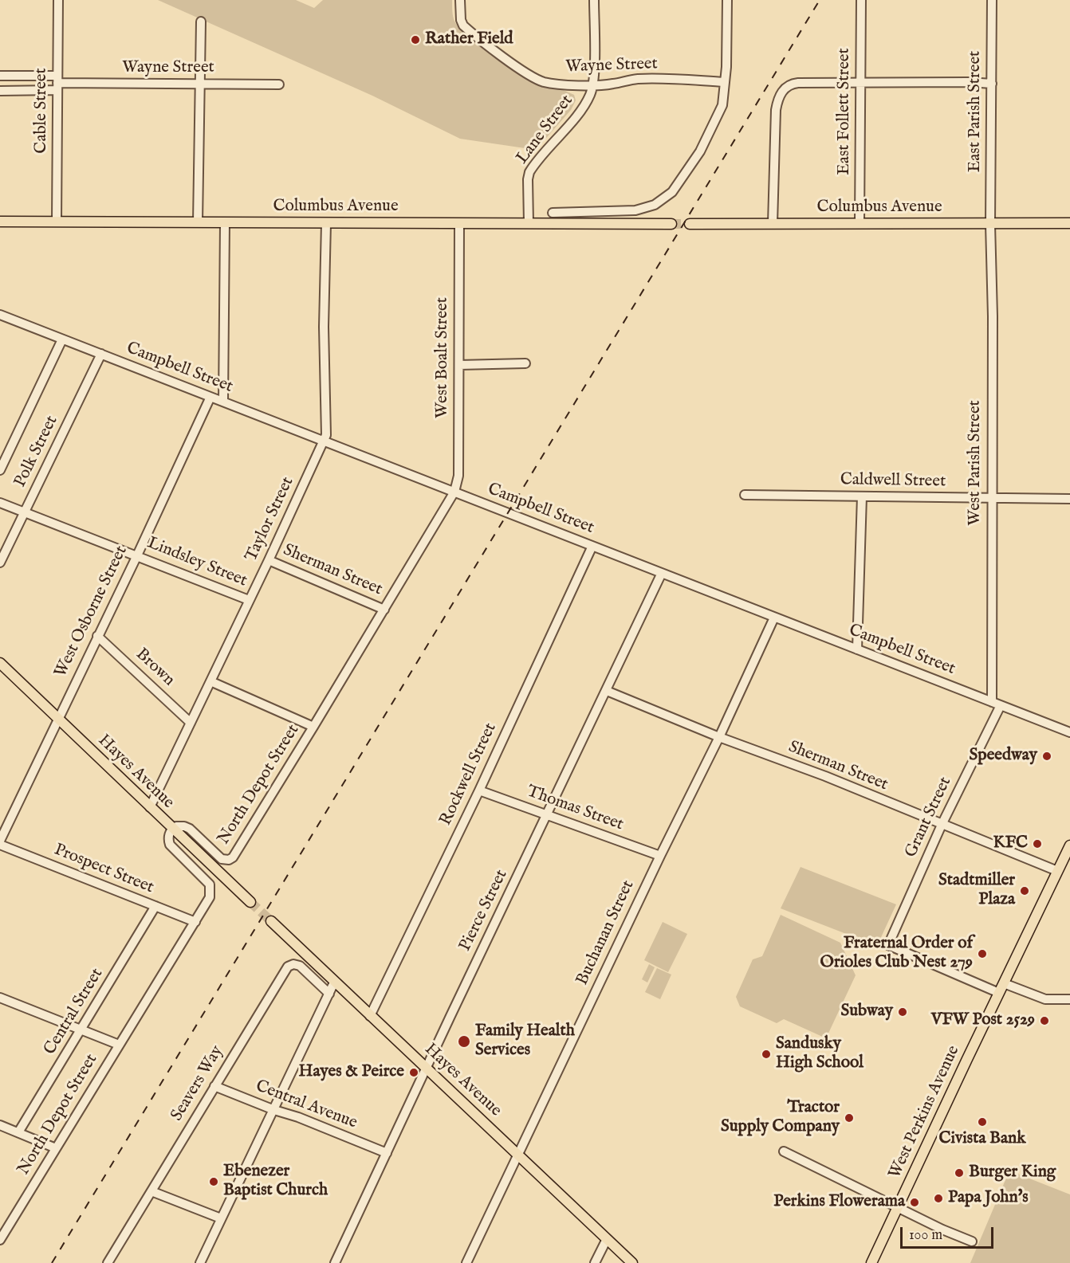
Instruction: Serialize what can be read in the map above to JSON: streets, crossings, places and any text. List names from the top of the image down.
{
  "streets": {
    "main road": ["Columbus Avenue", "Hayes Avenue", "West Perkins Avenue"],
    "street": [
      "Wayne Street",
      "Cable Street",
      "East Follett Street",
      "East Parish Street",
      "Lane Street",
      "West Boalt Street",
      "Campbell Street",
      "Polk Street",
      "West Parish Street",
      "Caldwell Street",
      "Taylor Street",
      "Lindsley Street",
      "Sherman Street",
      "West Osborne Street",
      "Brown",
      "Rockwell Street",
      "North Depot Street",
      "Thomas Street",
      "Grant Street",
      "Prospect Street",
      "Pierce Street",
      "Buchanan Street",
      "Central Street",
      "Seavers Way",
      "Central Avenue"
    ]
  },
  "crossings": [
    ["Wayne Street", "Cable Street"],
    ["Wayne Street", "Lane Street"],
    ["Cable Street", "Columbus Avenue"],
    ["East Follett Street", "Columbus Avenue"],
    ["East Parish Street", "Columbus Avenue"],
    ["East Parish Street", "West Parish Street"],
    ["Lane Street", "Columbus Avenue"],
    ["Columbus Avenue", "West Boalt Street"],
    ["Columbus Avenue", "West Parish Street"],
    ["Columbus Avenue", "Taylor Street"],
    ["West Boalt Street", "Campbell Street"],
    ["West Boalt Street", "North Depot Street"],
    ["Campbell Street", "Polk Street"],
    ["Campbell Street", "West Parish Street"],
    ["Campbell Street", "Taylor Street"],
    ["Campbell Street", "West Osborne Street"],
    ["Campbell Street", "Rockwell Street"],
    ["Campbell Street", "North Depot Street"],
    ["Campbell Street", "Grant Street"],
    ["Campbell Street", "Pierce Street"],
    ["Campbell Street", "Buchanan Street"],
    ["Polk Street", "Lindsley Street"],
    ["West Parish Street", "Caldwell Street"],
    ["Taylor Street", "Lindsley Street"],
    ["Taylor Street", "Sherman Street"],
    ["Taylor Street", "Brown"],
    ["Taylor Street", "Hayes Avenue"],
    ["Lindsley Street", "West Osborne Street"],
    ["Sherman Street", "North Depot Street"],
    ["Sherman Street", "Grant Street"],
    ["Sherman Street", "Pierce Street"],
    ["Sherman Street", "Buchanan Street"],
    ["Sherman Street", "West Perkins Avenue"],
    ["West Osborne Street", "Brown"],
    ["West Osborne Street", "Hayes Avenue"],
    ["Hayes Avenue", "Rockwell Street"],
    ["Hayes Avenue", "North Depot Street"],
    ["Hayes Avenue", "Pierce Street"],
    ["Hayes Avenue", "Buchanan Street"],
    ["Rockwell Street", "Thomas Street"],
    ["North Depot Street", "Prospect Street"],
    ["Thomas Street", "Pierce Street"],
    ["Thomas Street", "Buchanan Street"],
    ["Grant Street", "West Perkins Avenue"],
    ["Prospect Street", "Central Street"],
    ["Pierce Street", "Central Avenue"],
    ["Seavers Way", "Central Avenue"]
  ],
  "places": [
    "Rather Field",
    "Speedway",
    "KFC",
    "Stadtmiller Plaza",
    "Fraternal Order of Orioles Club Nest 279",
    "Subway",
    "VFW Post 2529",
    "Family Health Services",
    "Sandusky High School",
    "Hayes & Peirce",
    "Tractor Supply Company",
    "Civista Bank",
    "Burger King",
    "Ebenezer Baptist Church",
    "Papa John's",
    "Perkins Flowerama"
  ],
  "scale_bar": "100 m"
}
